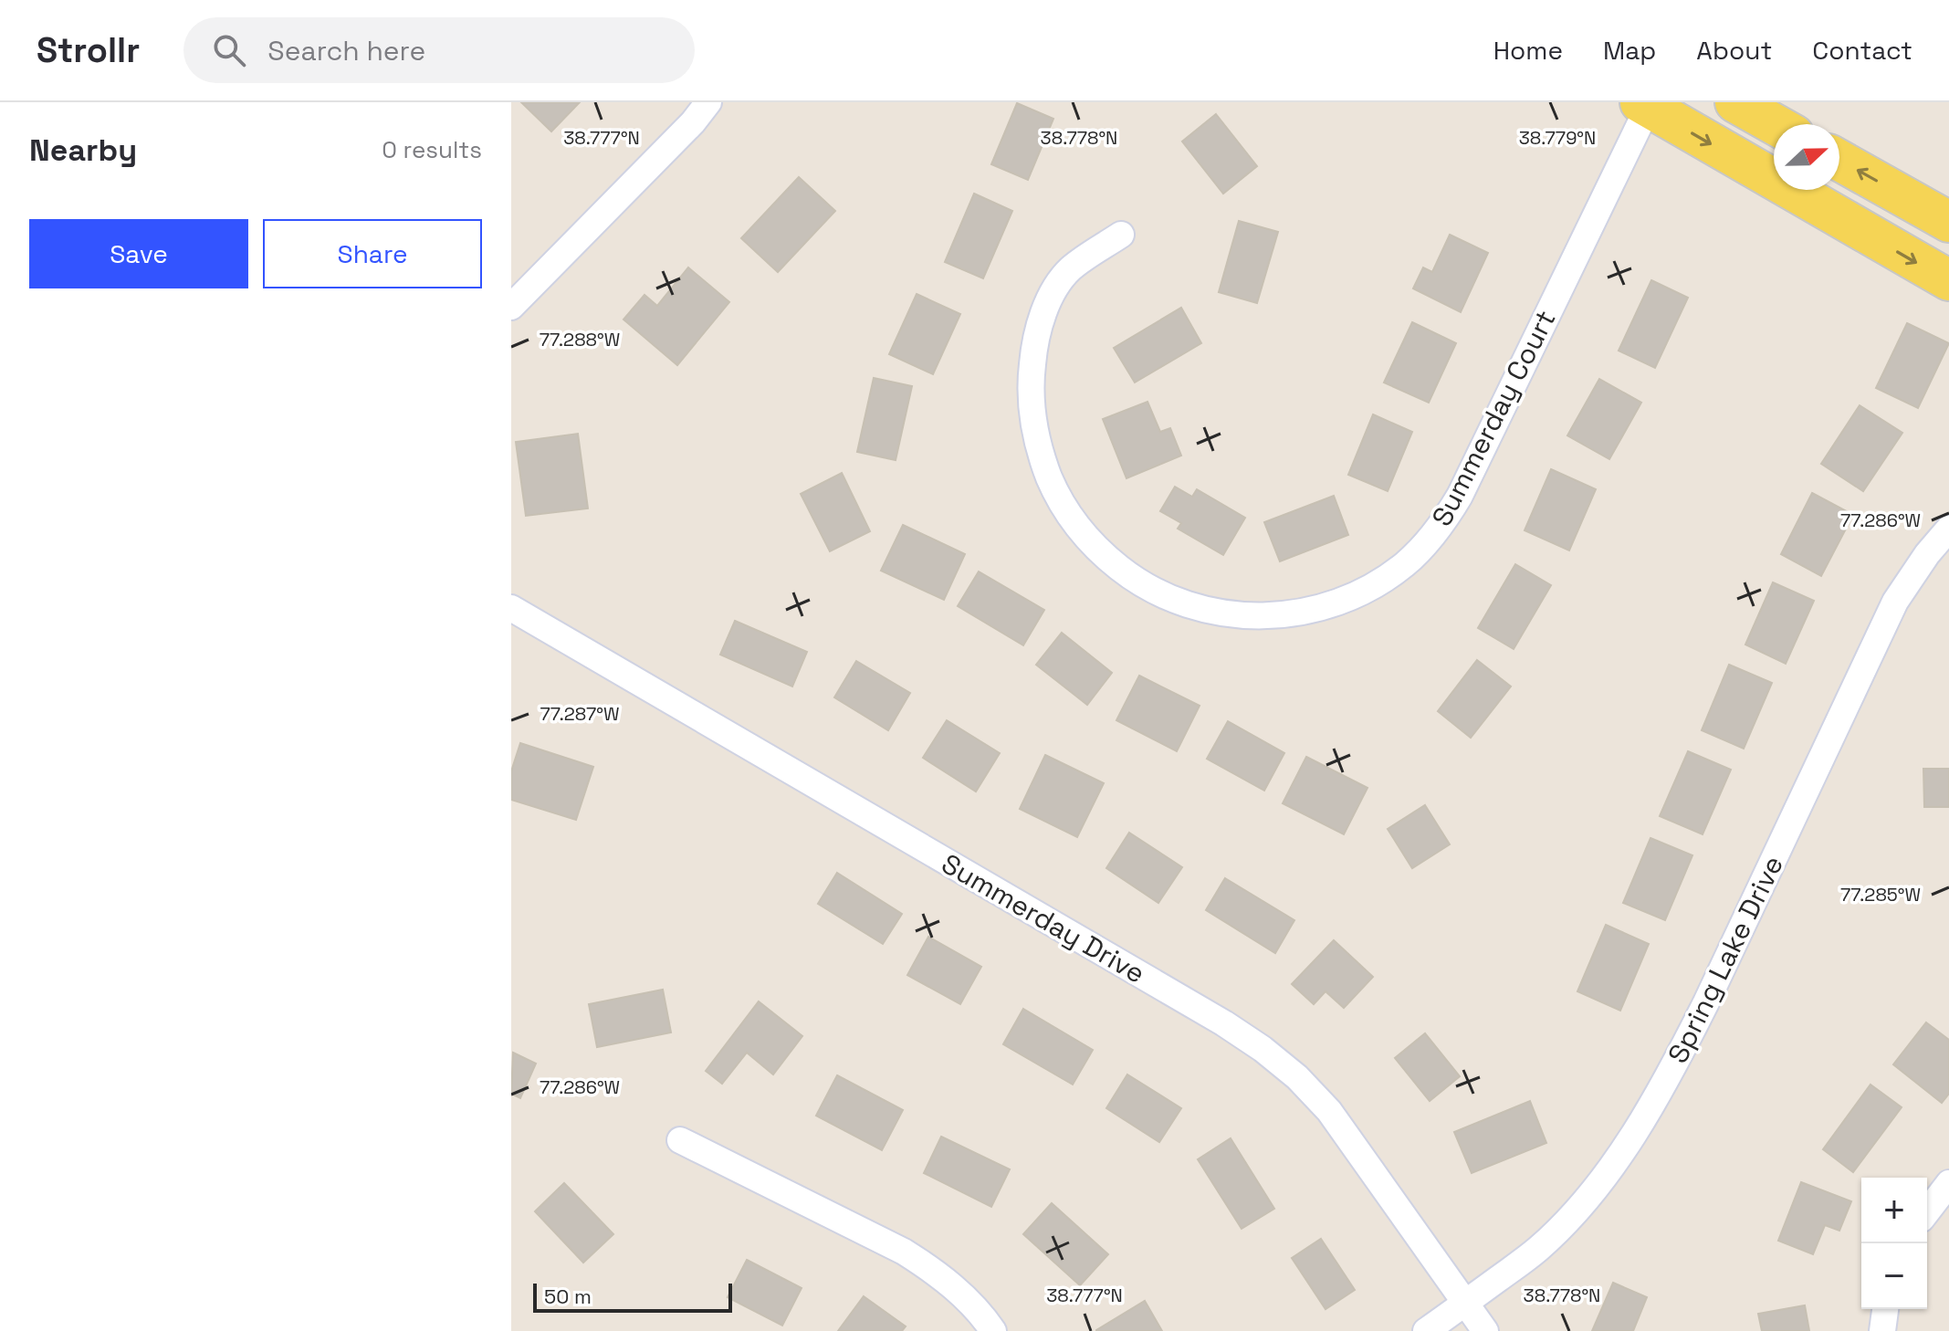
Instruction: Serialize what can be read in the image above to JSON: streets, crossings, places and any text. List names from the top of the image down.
{
  "streets": {
    "street": ["Summerday Court", "Summerday Drive", "Spring Lake Drive"]
  },
  "crossings": [
    ["Summerday Drive", "Spring Lake Drive"]
  ],
  "scale_bar": "50 m",
  "north": "right",
  "page": {
    "header": "Strollr",
    "search": "Search here",
    "nav": [
      "Home",
      "Map",
      "About",
      "Contact"
    ],
    "heading": ["Nearby", "0 results"],
    "buttons": ["Save", "Share"],
    "map_buttons": ["+", "−"],
    "scale": "50 m"
  },
  "coordinates": [
    "38.777°N",
    "38.778°N",
    "38.779°N",
    "77.288°W",
    "77.286°W",
    "77.287°W",
    "77.285°W"
  ]
}
